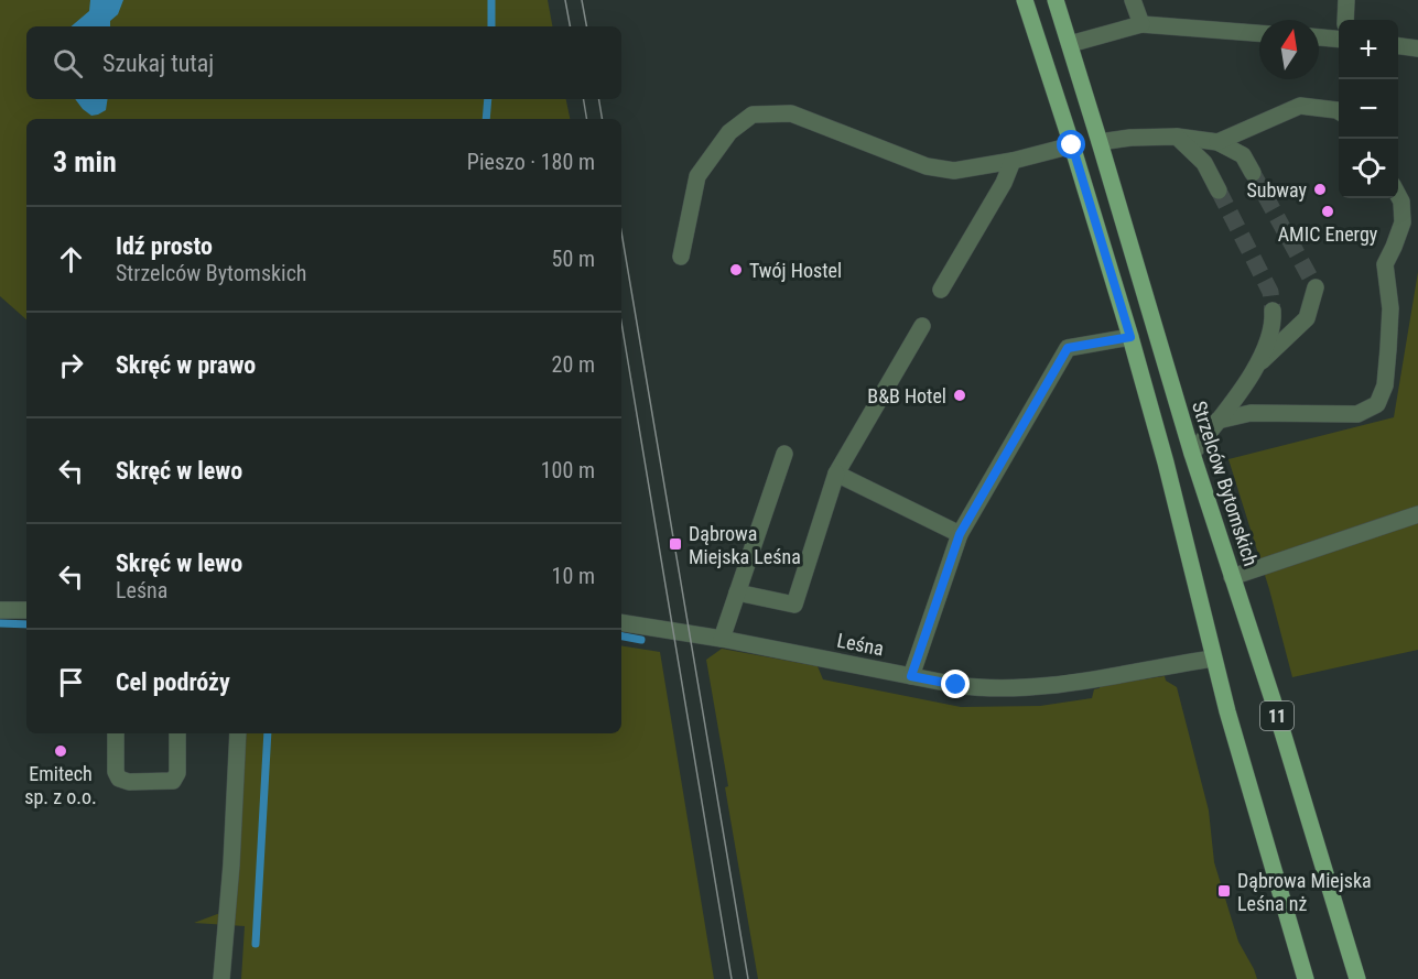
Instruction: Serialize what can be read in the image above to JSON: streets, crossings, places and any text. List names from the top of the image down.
{
  "streets": {
    "main road": ["Strzelców Bytomskich", "11"],
    "street": ["Leśna"]
  },
  "crossings": [
    ["Leśna", "11"]
  ],
  "places": {
    "other": [
      "Subway",
      "AMIC Energy",
      "Twój Hostel",
      "B&B Hotel",
      "Emitech sp. z o.o."
    ],
    "transit": ["Dąbrowa Miejska Leśna", "Dąbrowa Miejska Leśna nż"]
  },
  "north": "top",
  "page": {
    "map_buttons": ["+", "−"],
    "search": "Szukaj tutaj",
    "heading": ["3 min", "Pieszo · 180 m"],
    "list": [
      ["Idź prosto", "Strzelców Bytomskich", "50 m"],
      ["Skręć w prawo", "20 m"],
      ["Skręć w lewo", "100 m"],
      ["Skręć w lewo", "Leśna", "10 m"],
      "Cel podróży"
    ]
  }
}
